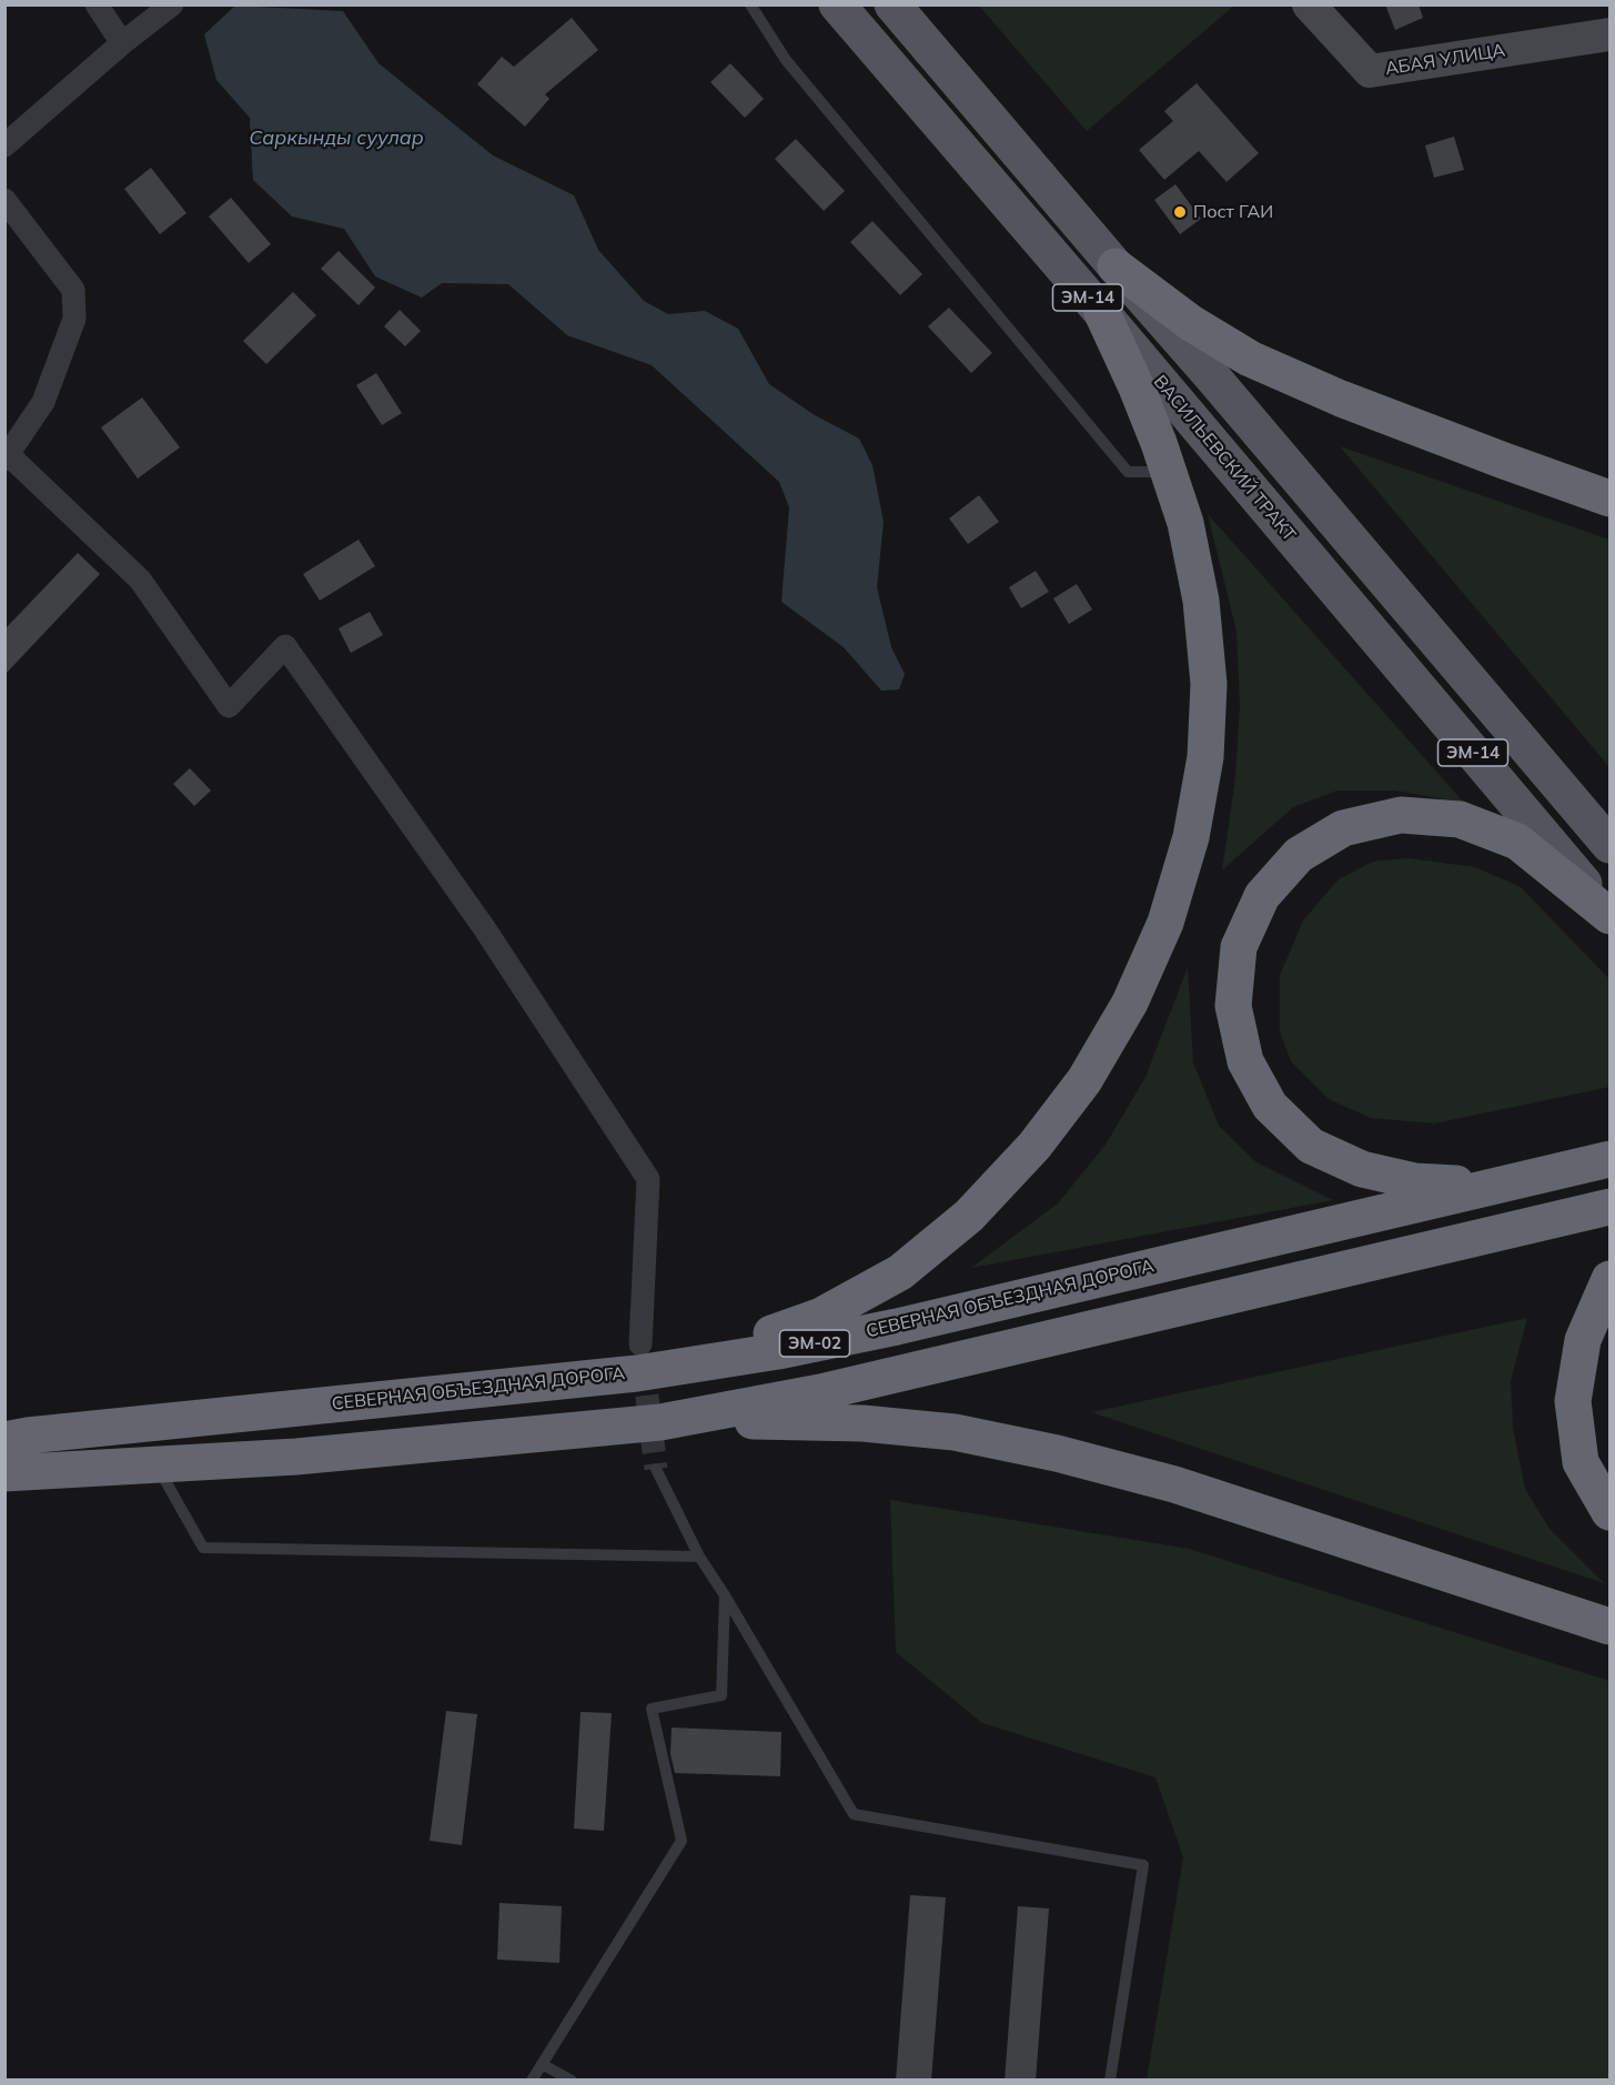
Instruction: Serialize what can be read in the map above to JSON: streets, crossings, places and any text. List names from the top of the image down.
{
  "streets": {
    "highway": ["СЕВЕРНАЯ ОБЪЕЗДНАЯ ДОРОГА", "ЭМ-02"],
    "main road": ["ЭМ-14", "ВАСИЛЬЕВСКИЙ ТРАКТ"],
    "street": ["АБАЯ УЛИЦА"]
  },
  "water": ["Саркынды суулар"],
  "places": ["Пост ГАИ"]
}
